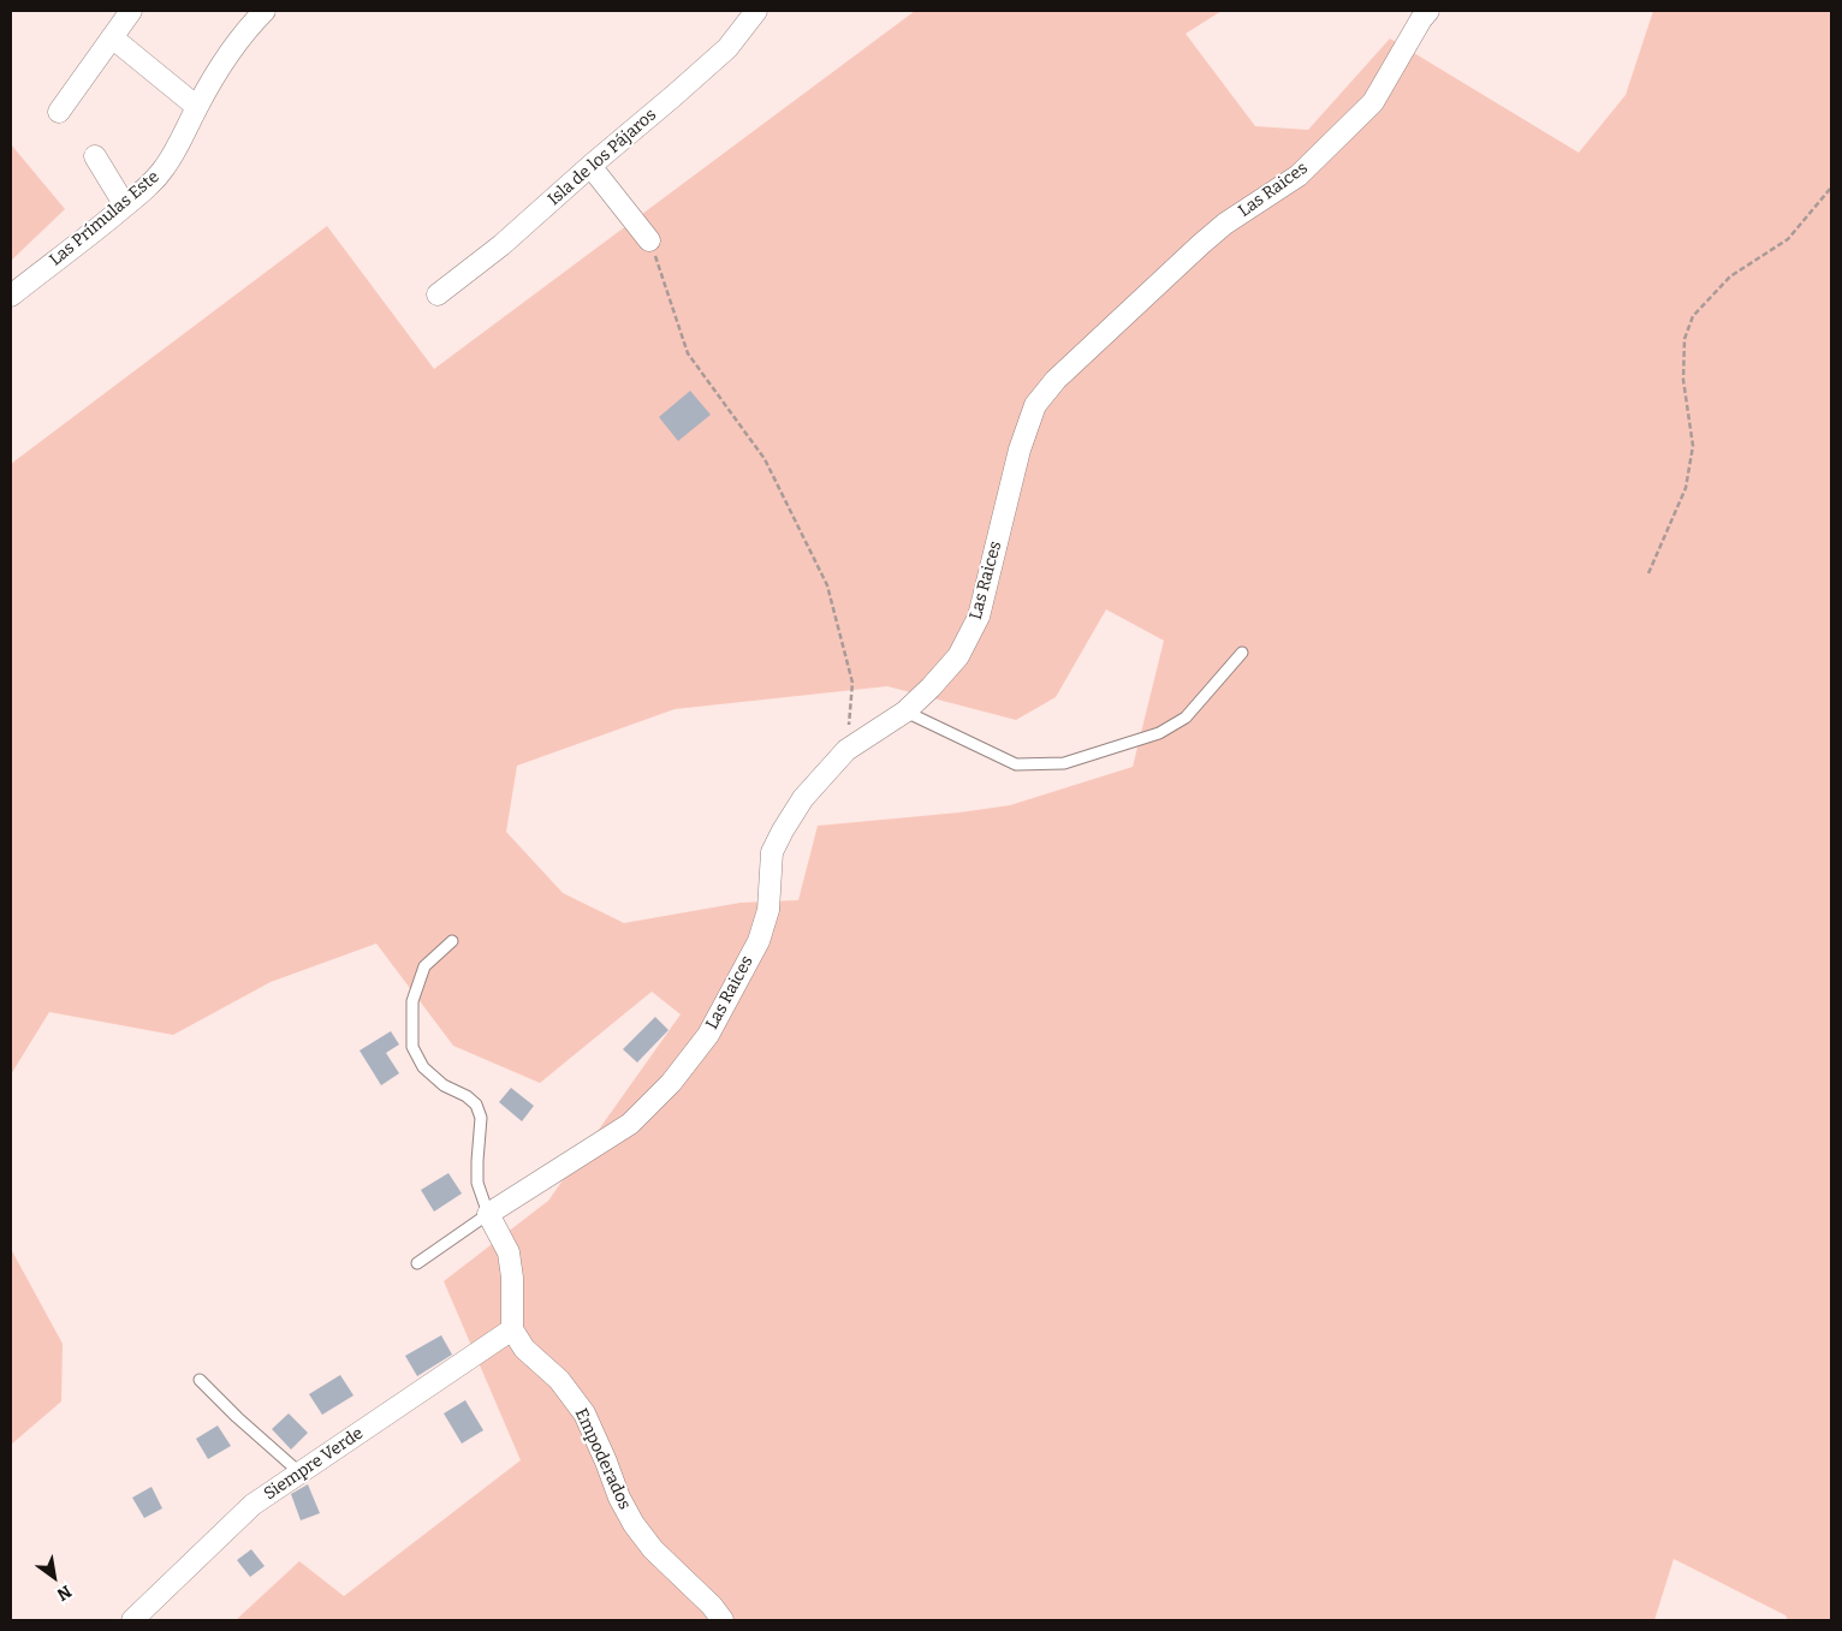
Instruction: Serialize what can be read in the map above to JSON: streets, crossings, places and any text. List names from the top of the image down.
{
  "streets": {
    "street": [
      "Isla de los Pájaros",
      "Las Raices",
      "Las Prímulas Este",
      "Empoderados",
      "Siempre Verde"
    ]
  },
  "crossings": [
    ["Empoderados", "Siempre Verde"]
  ],
  "north": "bottom right"
}
